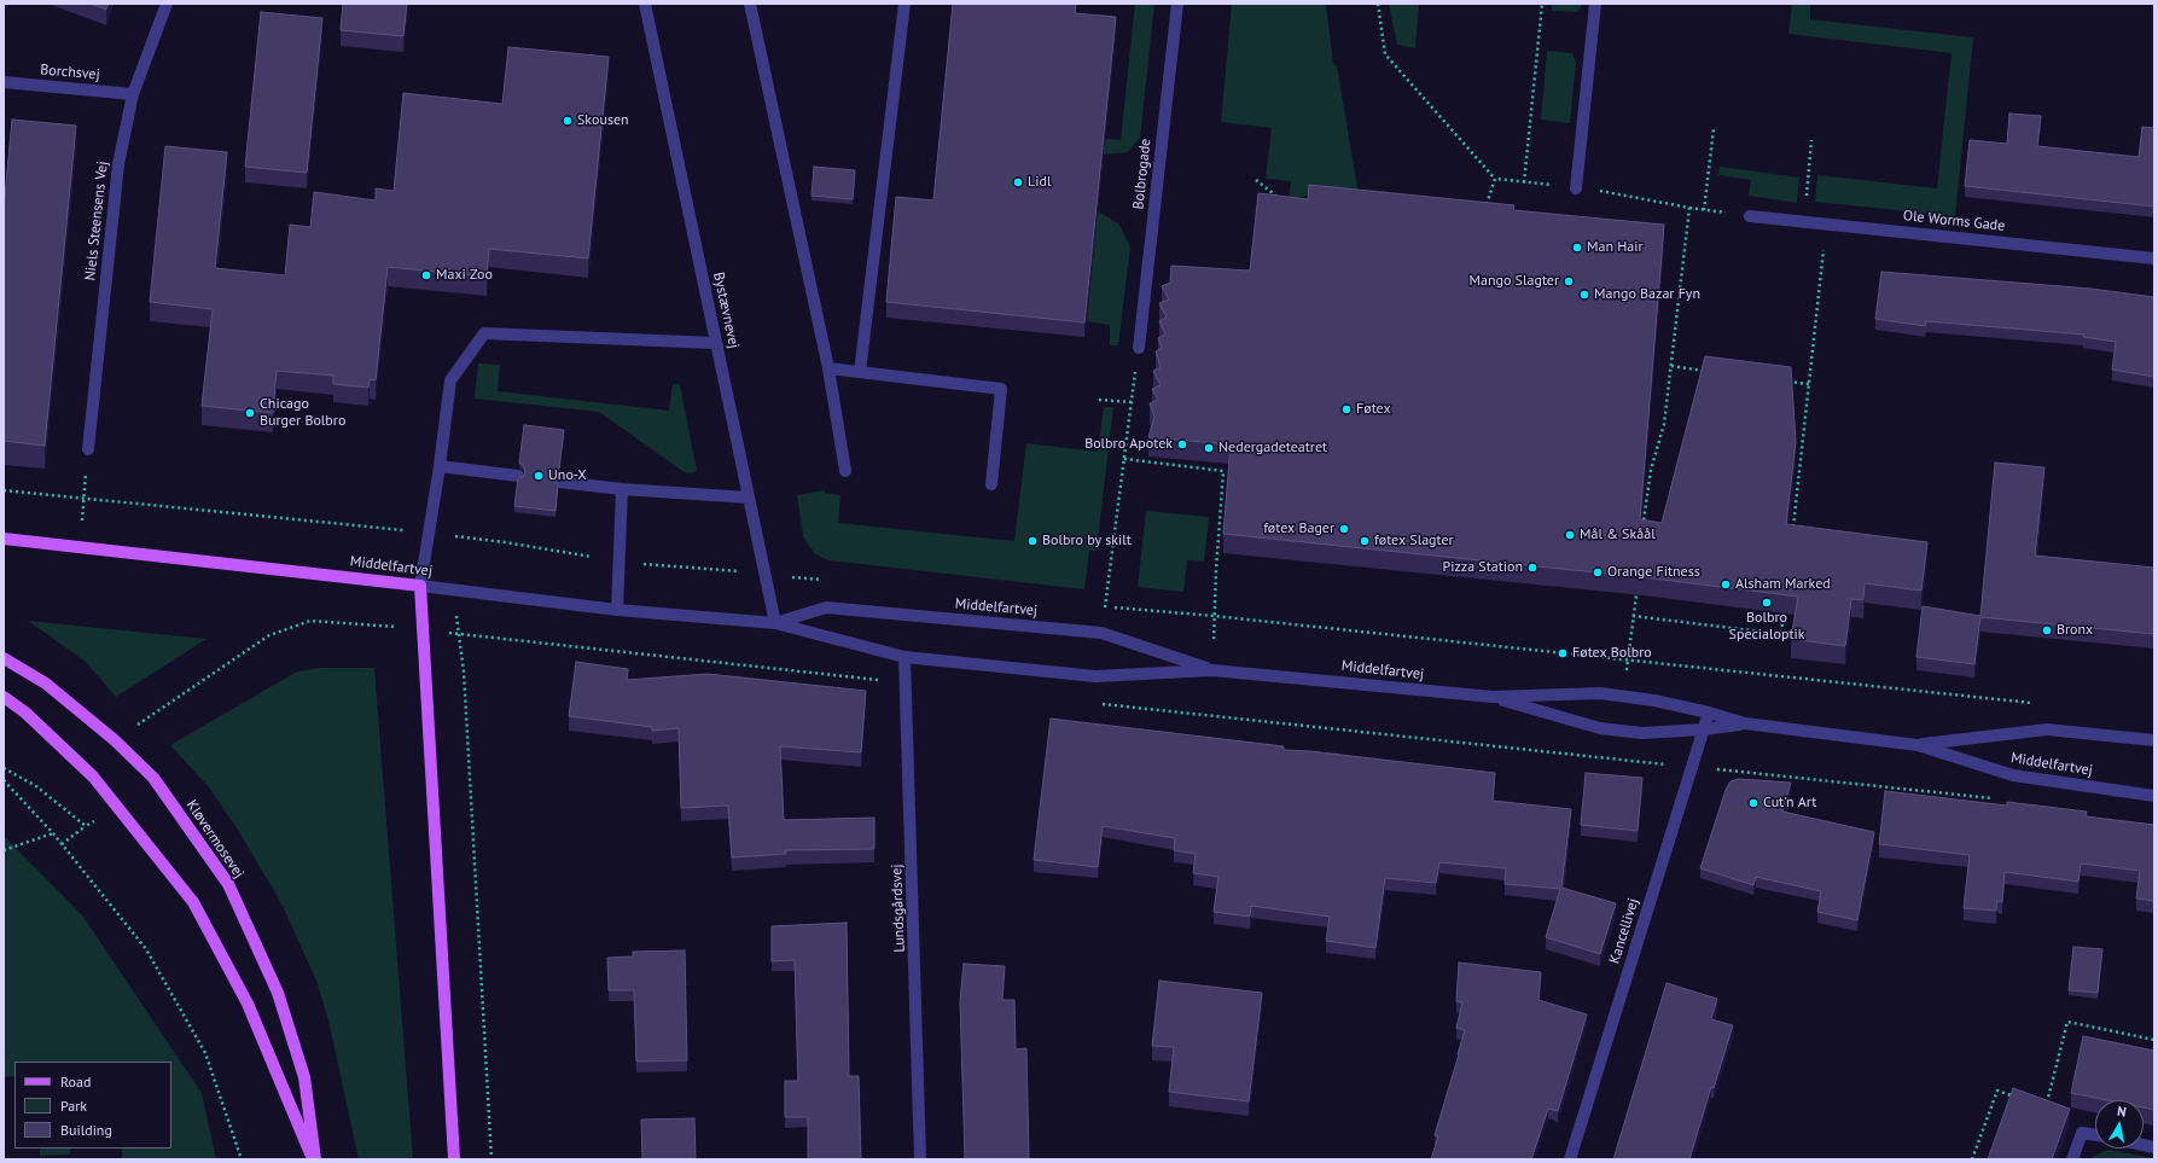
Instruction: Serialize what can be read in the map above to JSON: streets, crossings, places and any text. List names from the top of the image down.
{
  "streets": {
    "main road": ["Middelfartvej", "Kløvermosevej"],
    "street": [
      "Borchsvej",
      "Bolbrogade",
      "Niels Steensens Vej",
      "Ole Worms Gade",
      "Bystævnevej",
      "Lundsgårdsvej",
      "Kancellivej"
    ]
  },
  "crossings": [
    ["Borchsvej", "Niels Steensens Vej"],
    ["Bystævnevej", "Middelfartvej"],
    ["Middelfartvej", "Lundsgårdsvej"],
    ["Middelfartvej", "Kancellivej"]
  ],
  "places": [
    "Skousen",
    "Lidl",
    "Man Hair",
    "Maxi Zoo",
    "Mango Slagter",
    "Mango Bazar Fyn",
    "Føtex",
    "Chicago Burger Bolbro",
    "Bolbro Apotek",
    "Nedergadeteatret",
    "Uno-X",
    "føtex Bager",
    "Mål & Skåål",
    "Bolbro by skilt",
    "føtex Slagter",
    "Pizza Station",
    "Orange Fitness",
    "Alsham Marked",
    "Bolbro Specialoptik",
    "Bronx",
    "Føtex Bolbro",
    "Cut'n Art"
  ],
  "legend": ["Road", "Park", "Building"],
  "north": "top"
}
